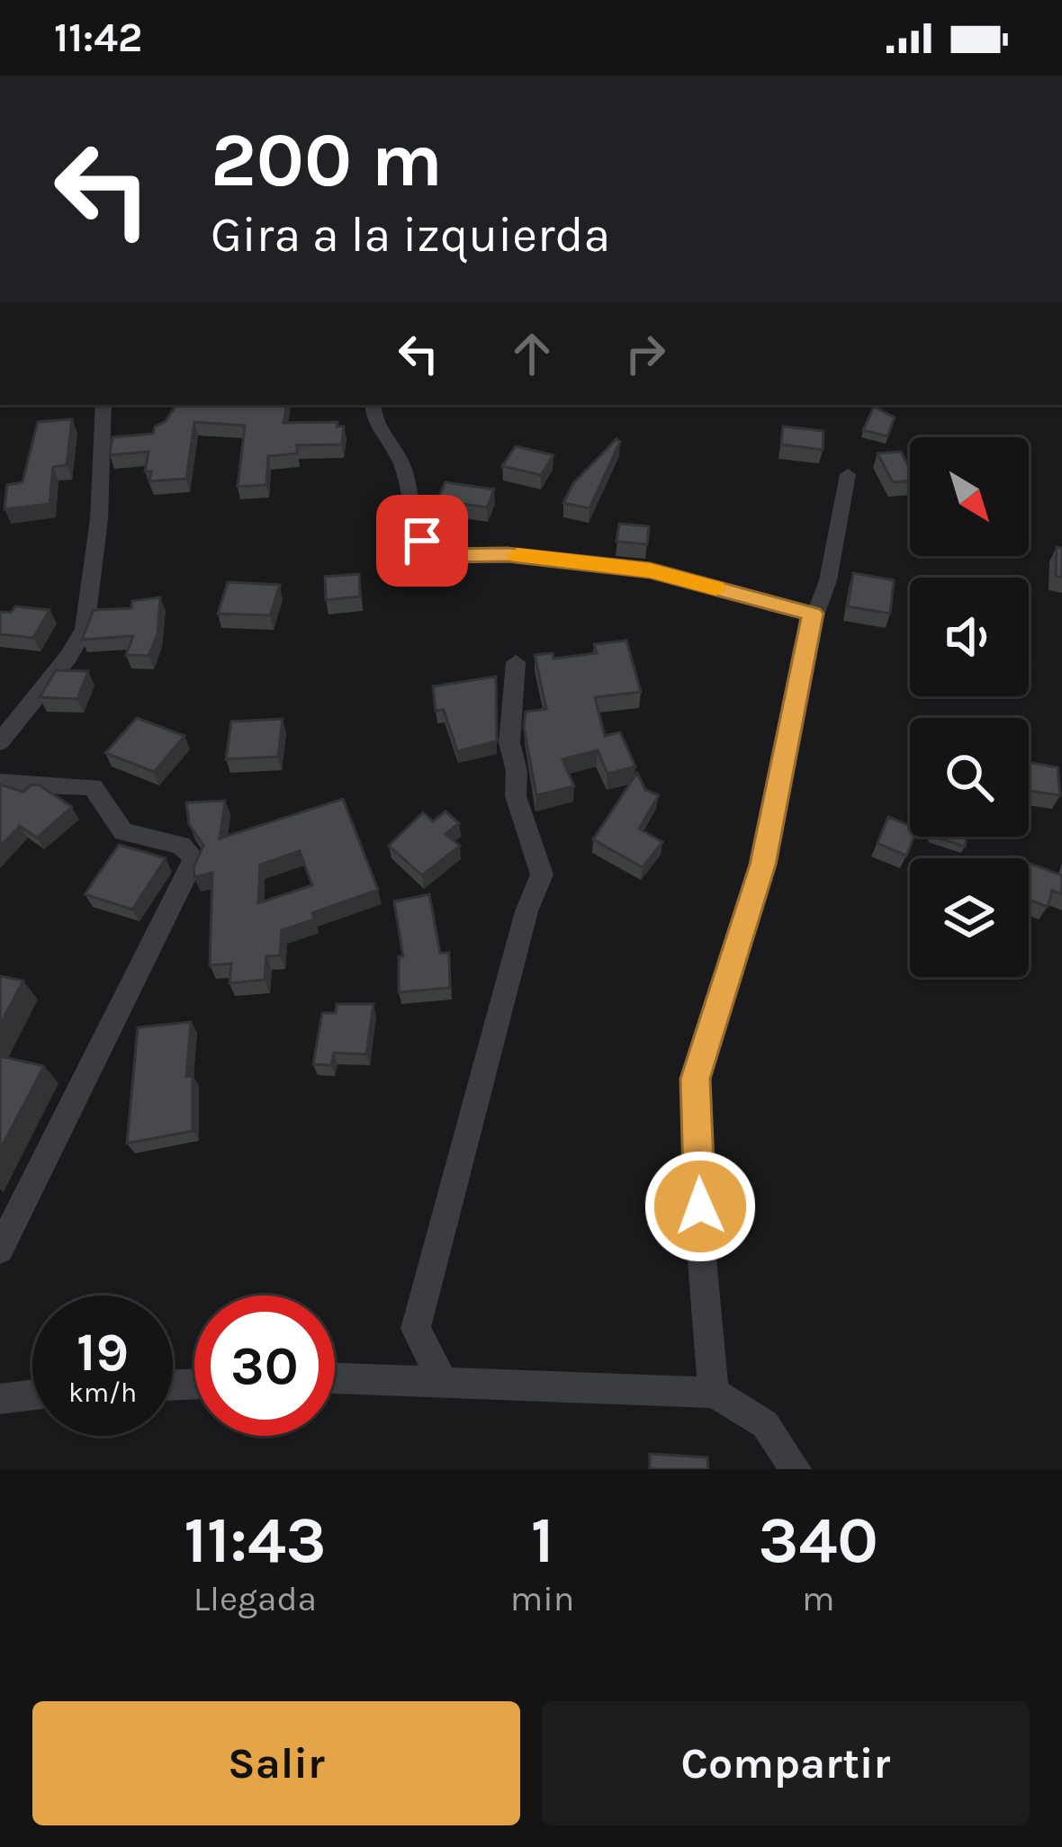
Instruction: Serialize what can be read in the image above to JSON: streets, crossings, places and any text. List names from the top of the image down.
{
  "north": "bottom right",
  "page": {
    "status": "11:42",
    "turn": ["200 m", "Gira a la izquierda"],
    "speed": "19 km/h",
    "limit": "30",
    "eta": [
      "11:43",
      "Llegada",
      "1",
      "min",
      "340",
      "m"
    ],
    "buttons": ["Salir", "Compartir"]
  }
}
